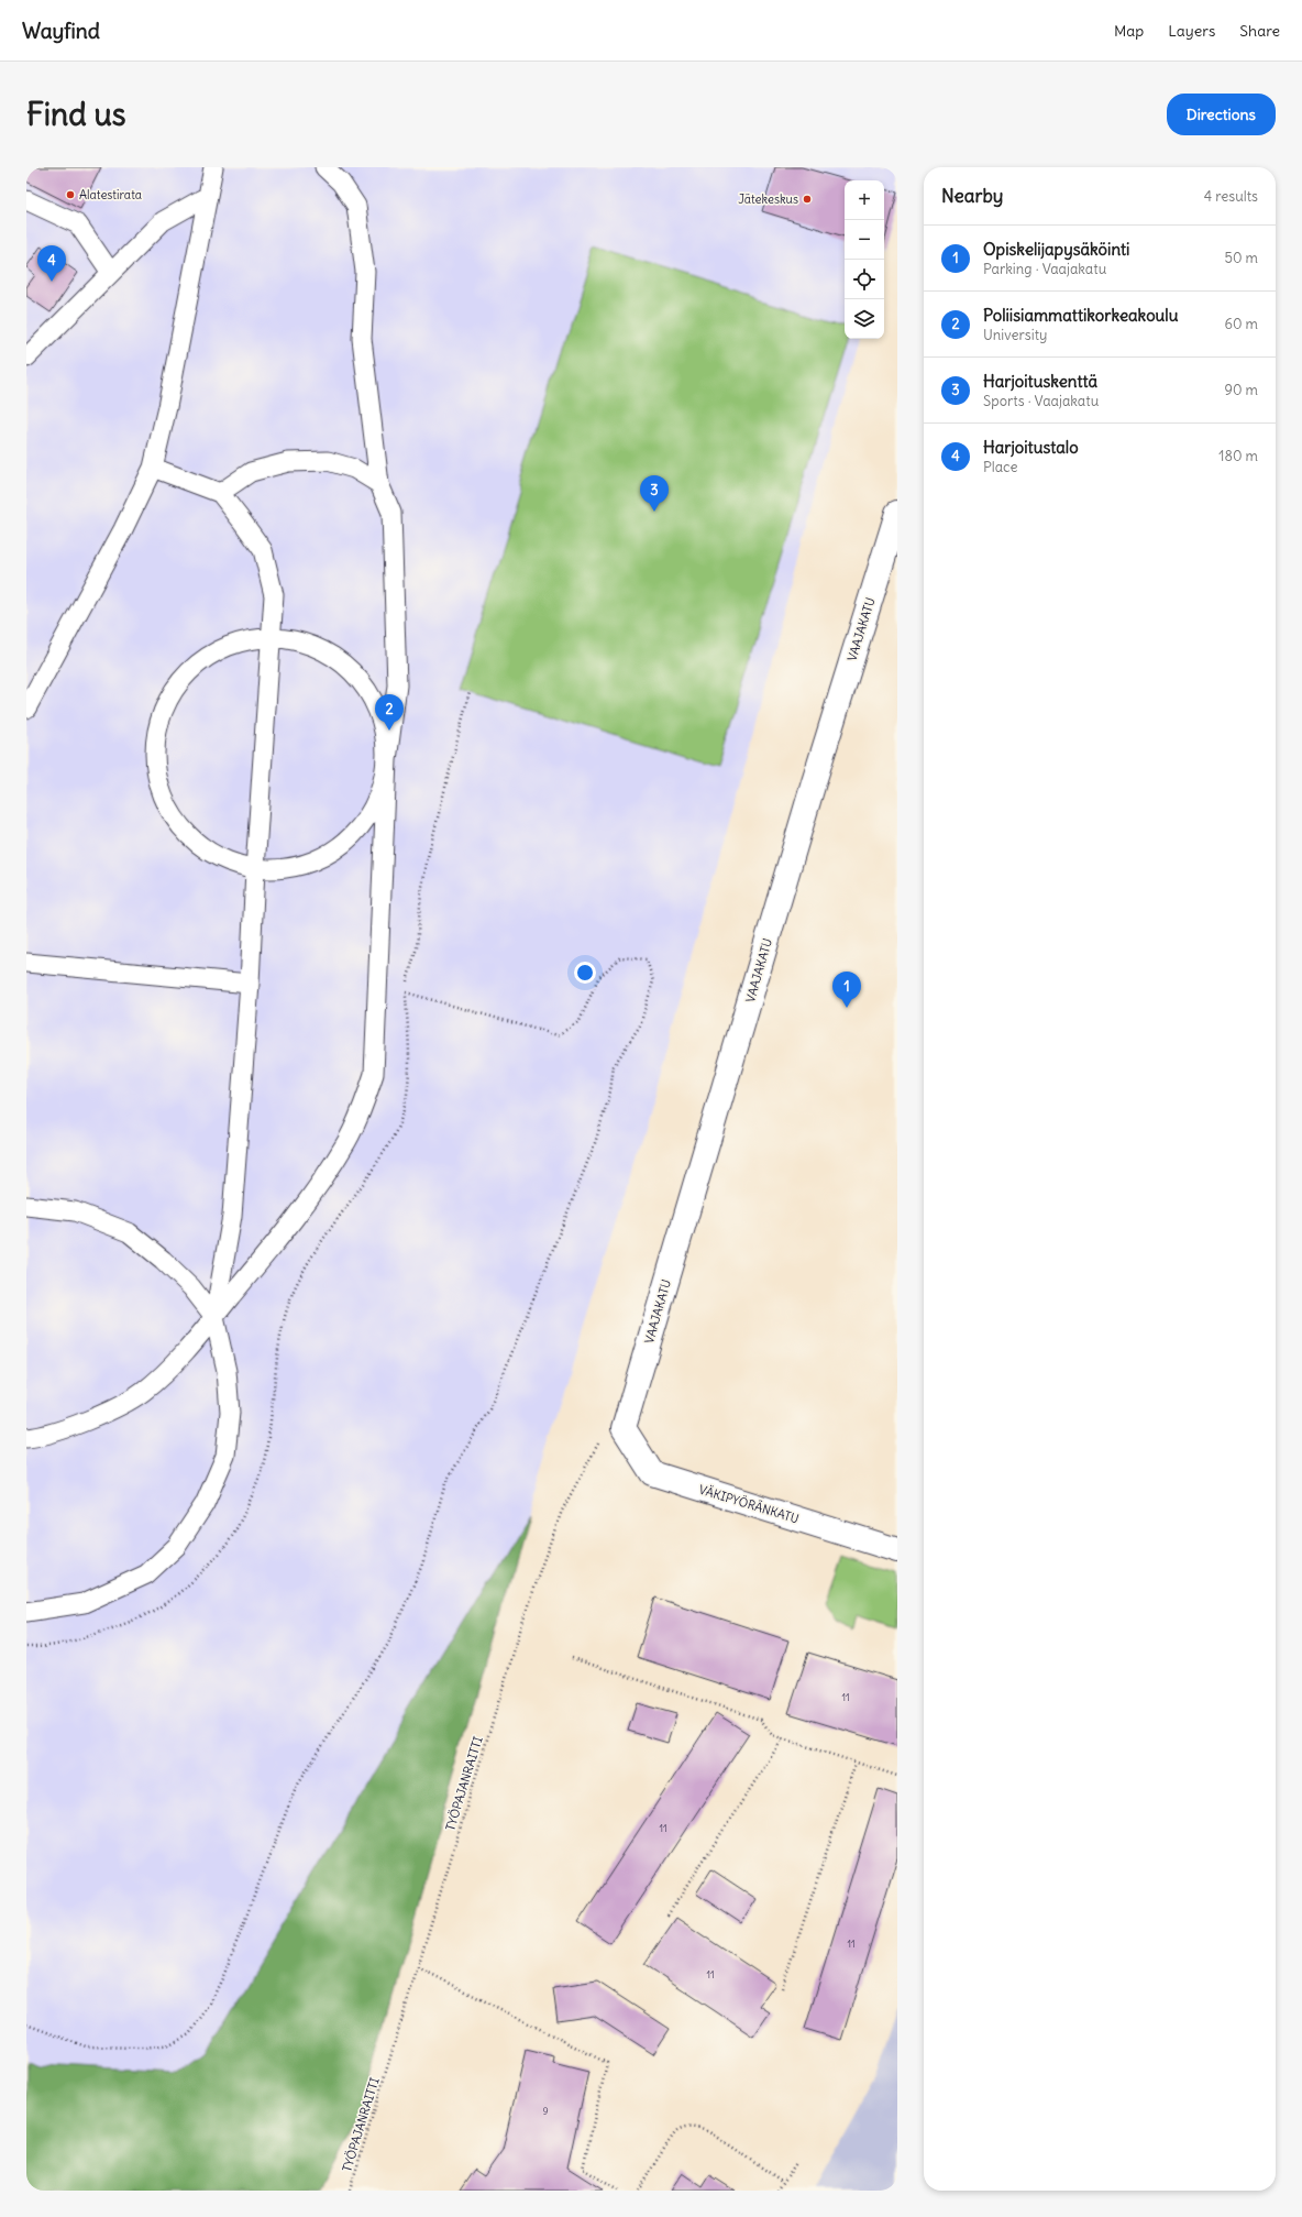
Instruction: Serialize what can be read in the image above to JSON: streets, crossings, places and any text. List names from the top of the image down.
{
  "streets": {
    "street": ["VAAJAKATU", "VÄKIPYÖRÄNKATU"],
    "path": ["TYÖPAJANRAITTI"]
  },
  "crossings": [
    ["VAAJAKATU", "VÄKIPYÖRÄNKATU"],
    ["VAAJAKATU", "TYÖPAJANRAITTI"],
    ["VÄKIPYÖRÄNKATU", "TYÖPAJANRAITTI"]
  ],
  "places": ["Alatestirata", "Jätekeskus"],
  "house_numbers": [
    "11",
    "11",
    "11",
    "11",
    "9"
  ],
  "page": {
    "header": "Wayfind",
    "nav": ["Map", "Layers", "Share"],
    "buttons": "Directions",
    "title": "Find us",
    "heading": ["Nearby", "4 results"],
    "map_buttons": ["+", "−"],
    "list": [
      {
        "mark": "1",
        "name": "Opiskelijapysäköinti",
        "note": "Parking · Vaajakatu",
        "value": "50 m"
      },
      {
        "mark": "2",
        "name": "Poliisiammattikorkeakoulu",
        "note": "University",
        "value": "60 m"
      },
      {
        "mark": "3",
        "name": "Harjoituskenttä",
        "note": "Sports · Vaajakatu",
        "value": "90 m"
      },
      {
        "mark": "4",
        "name": "Harjoitustalo",
        "note": "Place",
        "value": "180 m"
      }
    ],
    "pins": [
      "4",
      "3",
      "2",
      "1"
    ]
  }
}
